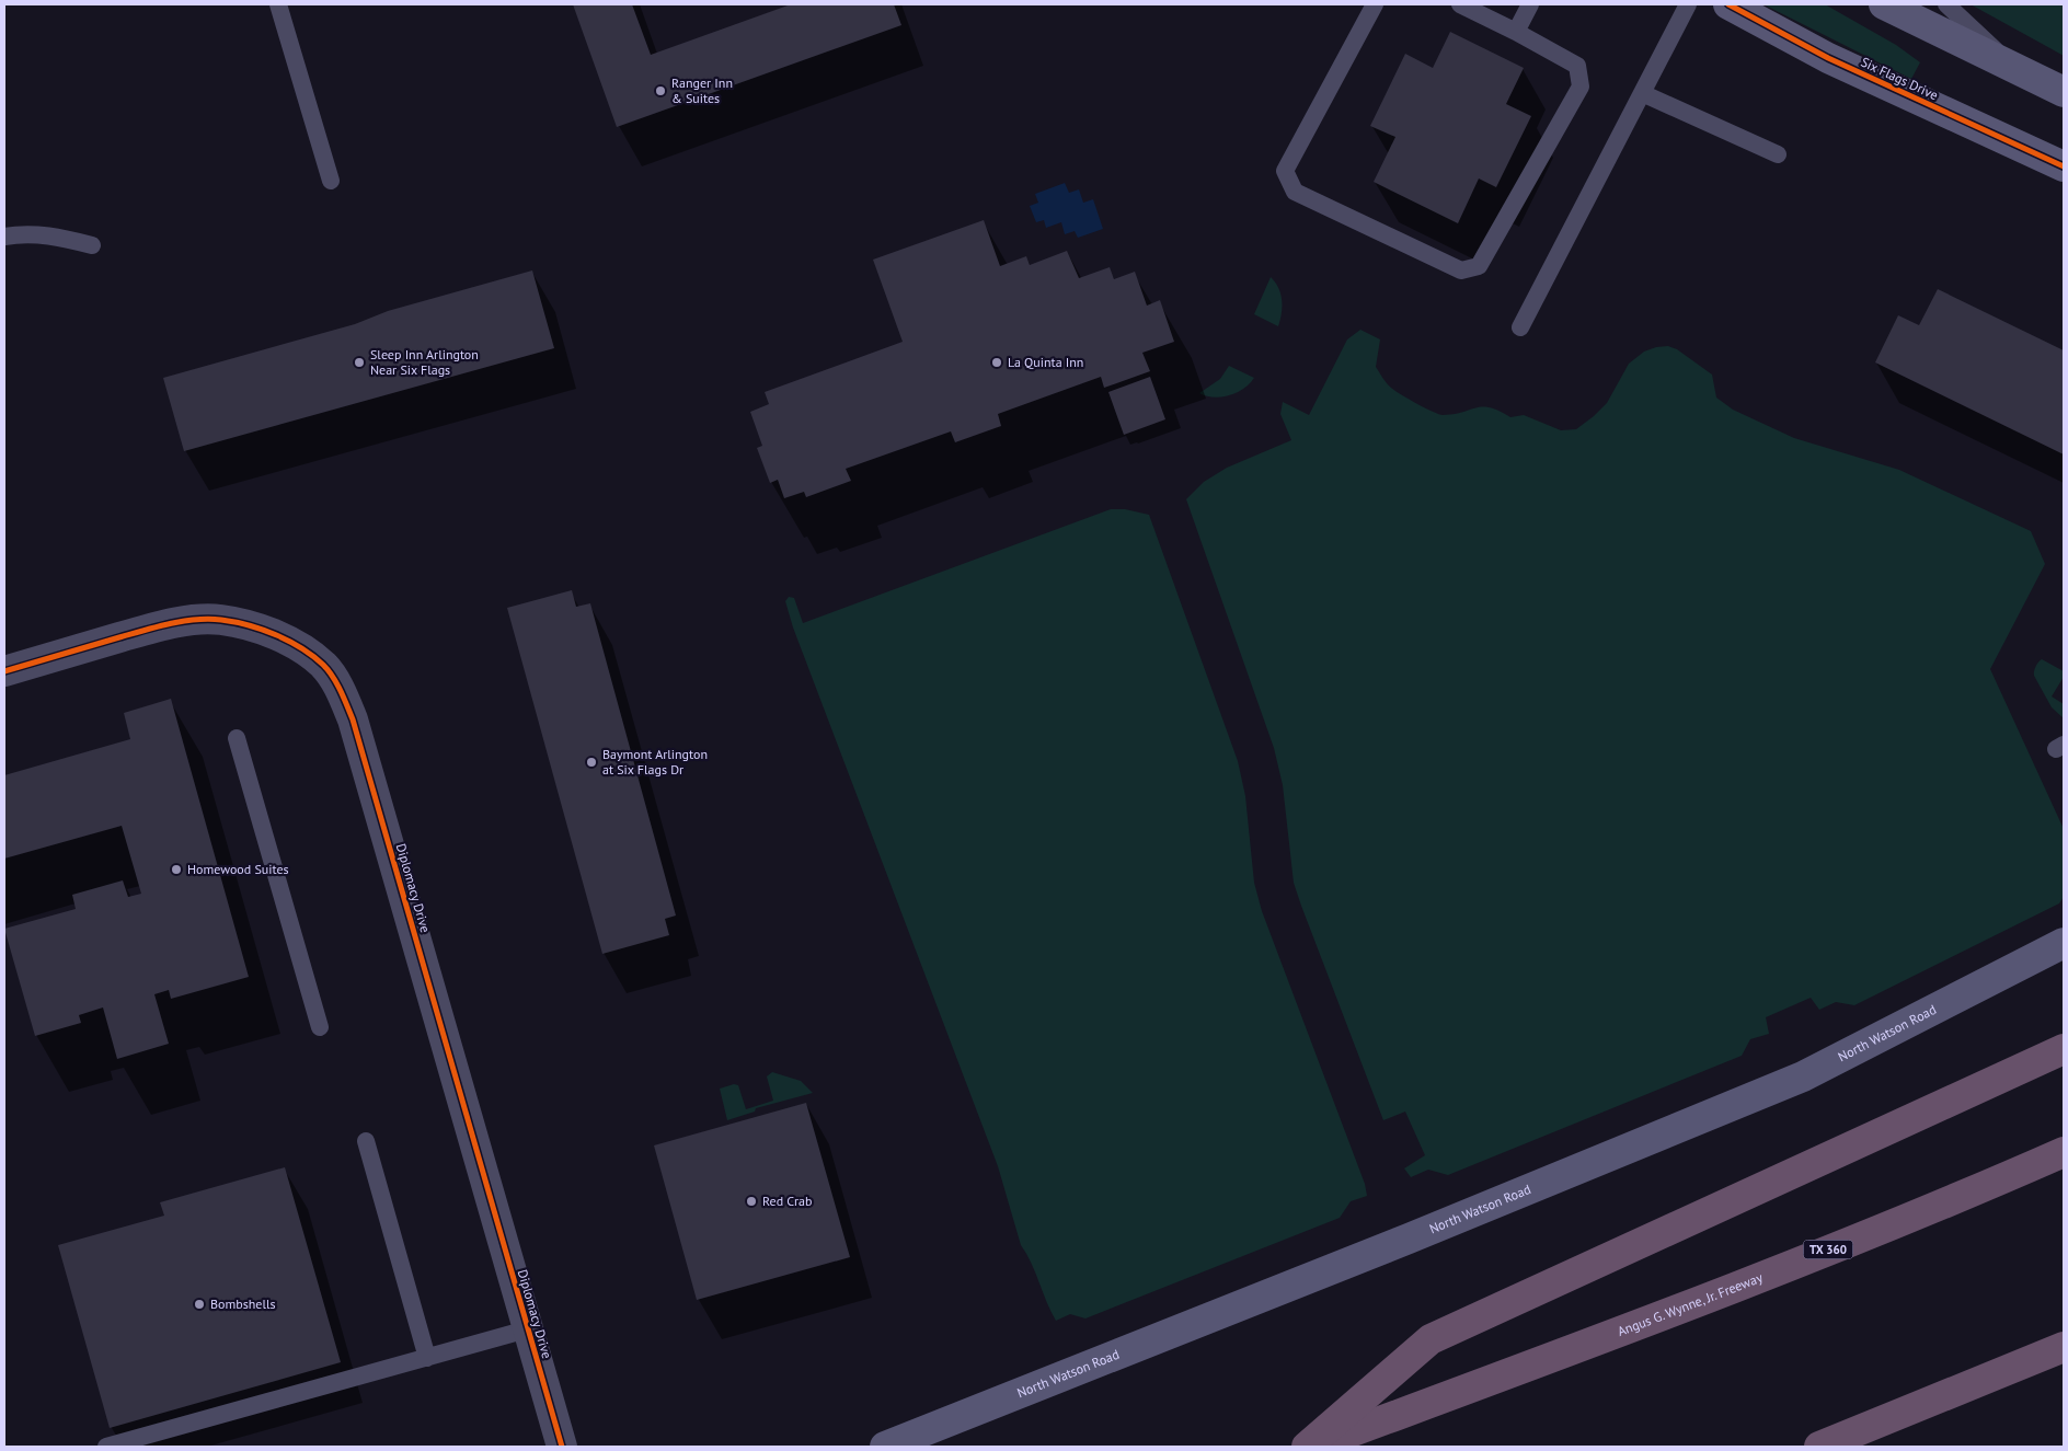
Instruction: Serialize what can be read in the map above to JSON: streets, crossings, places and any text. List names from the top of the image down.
{
  "streets": {
    "highway": ["TX 360", "Angus G. Wynne, Jr. Freeway"],
    "main road": ["Six Flags Drive", "North Watson Road"],
    "street": ["Diplomacy Drive"]
  },
  "places": [
    "Ranger Inn & Suites",
    "Sleep Inn Arlington Near Six Flags",
    "La Quinta Inn",
    "Baymont Arlington at Six Flags Dr",
    "Homewood Suites",
    "Red Crab",
    "Bombshells"
  ]
}
